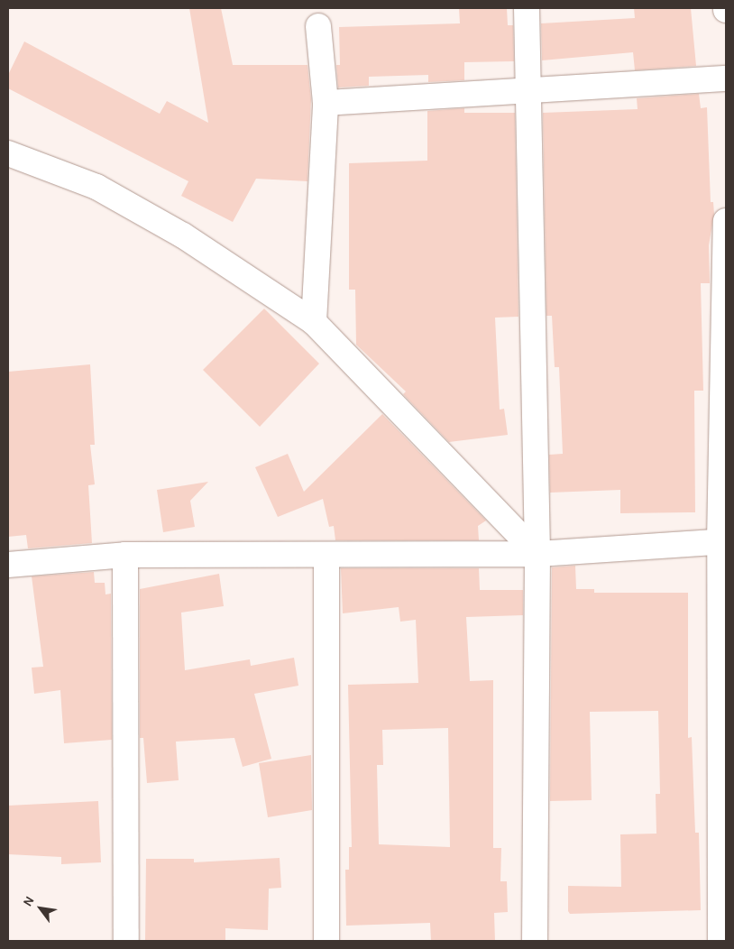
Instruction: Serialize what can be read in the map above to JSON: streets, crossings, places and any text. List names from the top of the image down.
{
  "north": "top left"
}
